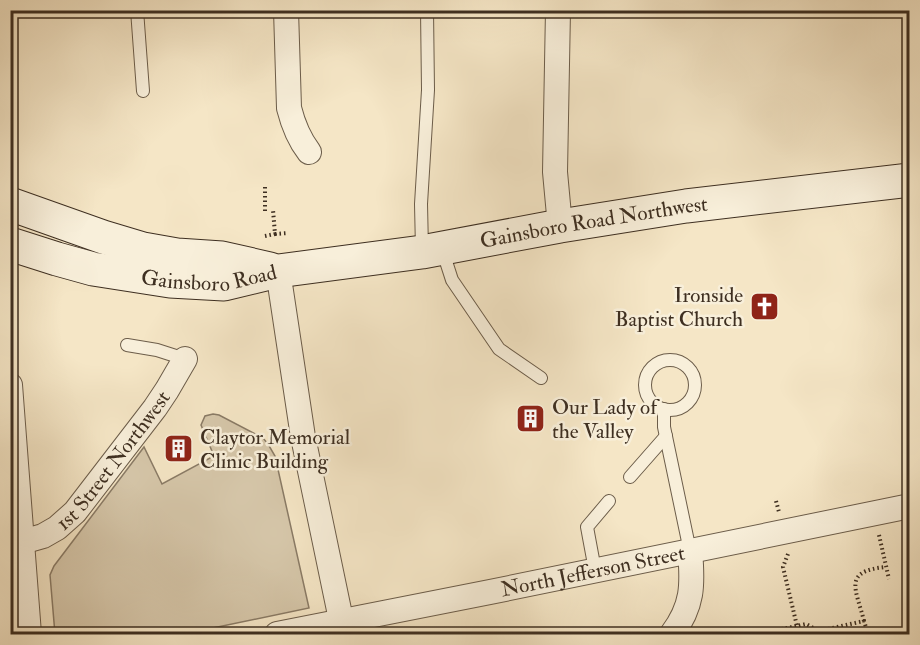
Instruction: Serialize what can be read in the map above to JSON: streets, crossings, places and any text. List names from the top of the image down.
{
  "streets": {
    "main road": ["Gainsboro Road Northwest", "Gainsboro Road"],
    "street": ["1st Street Northwest", "North Jefferson Street"]
  },
  "crossings": [
    ["Gainsboro Road Northwest", "Gainsboro Road"]
  ],
  "places": {
    "church": ["Ironside Baptist Church"],
    "building": ["Our Lady of the Valley", "Claytor Memorial Clinic Building"]
  }
}
